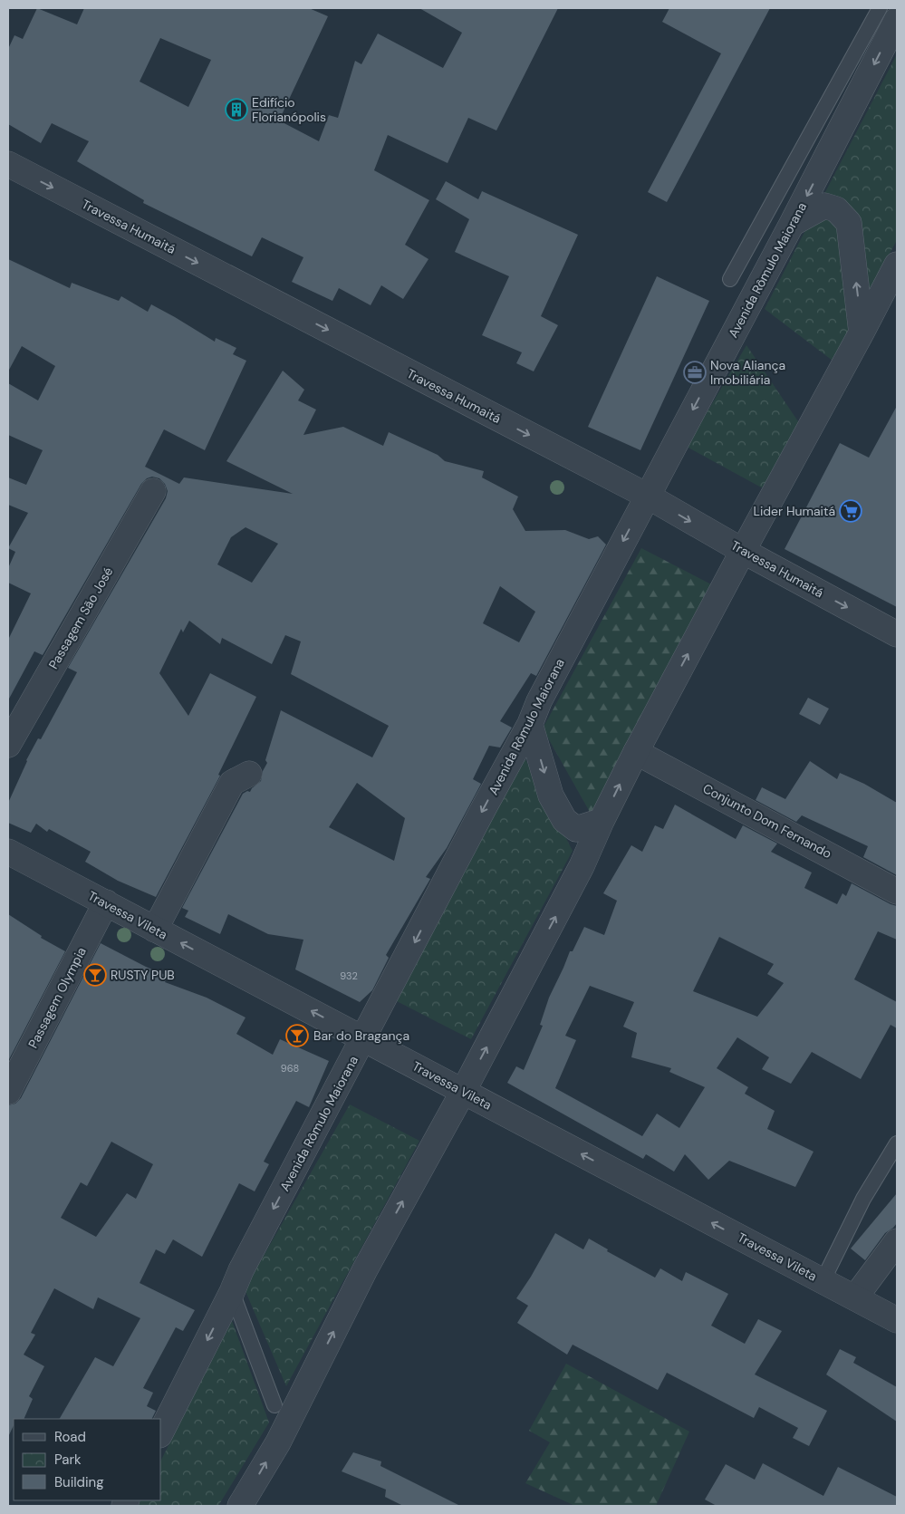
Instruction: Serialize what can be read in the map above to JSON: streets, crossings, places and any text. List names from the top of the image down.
{
  "streets": {
    "street": [
      "Travessa Humaitá",
      "Avenida Rômulo Maiorana",
      "Passagem São José",
      "Conjunto Dom Fernando",
      "Travessa Vileta",
      "Passagem Olympia"
    ]
  },
  "crossings": [
    ["Travessa Humaitá", "Avenida Rômulo Maiorana"],
    ["Avenida Rômulo Maiorana", "Travessa Vileta"],
    ["Travessa Vileta", "Passagem Olympia"]
  ],
  "one_way": ["Travessa Humaitá", "Travessa Vileta"],
  "places": {
    "building": ["Edifício Florianópolis"],
    "office": ["Nova Aliança Imobiliária"],
    "supermarket": ["Lider Humaitá"],
    "bar": ["RUSTY PUB", "Bar do Bragança"]
  },
  "house_numbers": ["932", "968"],
  "legend": ["Road", "Park", "Building"]
}
